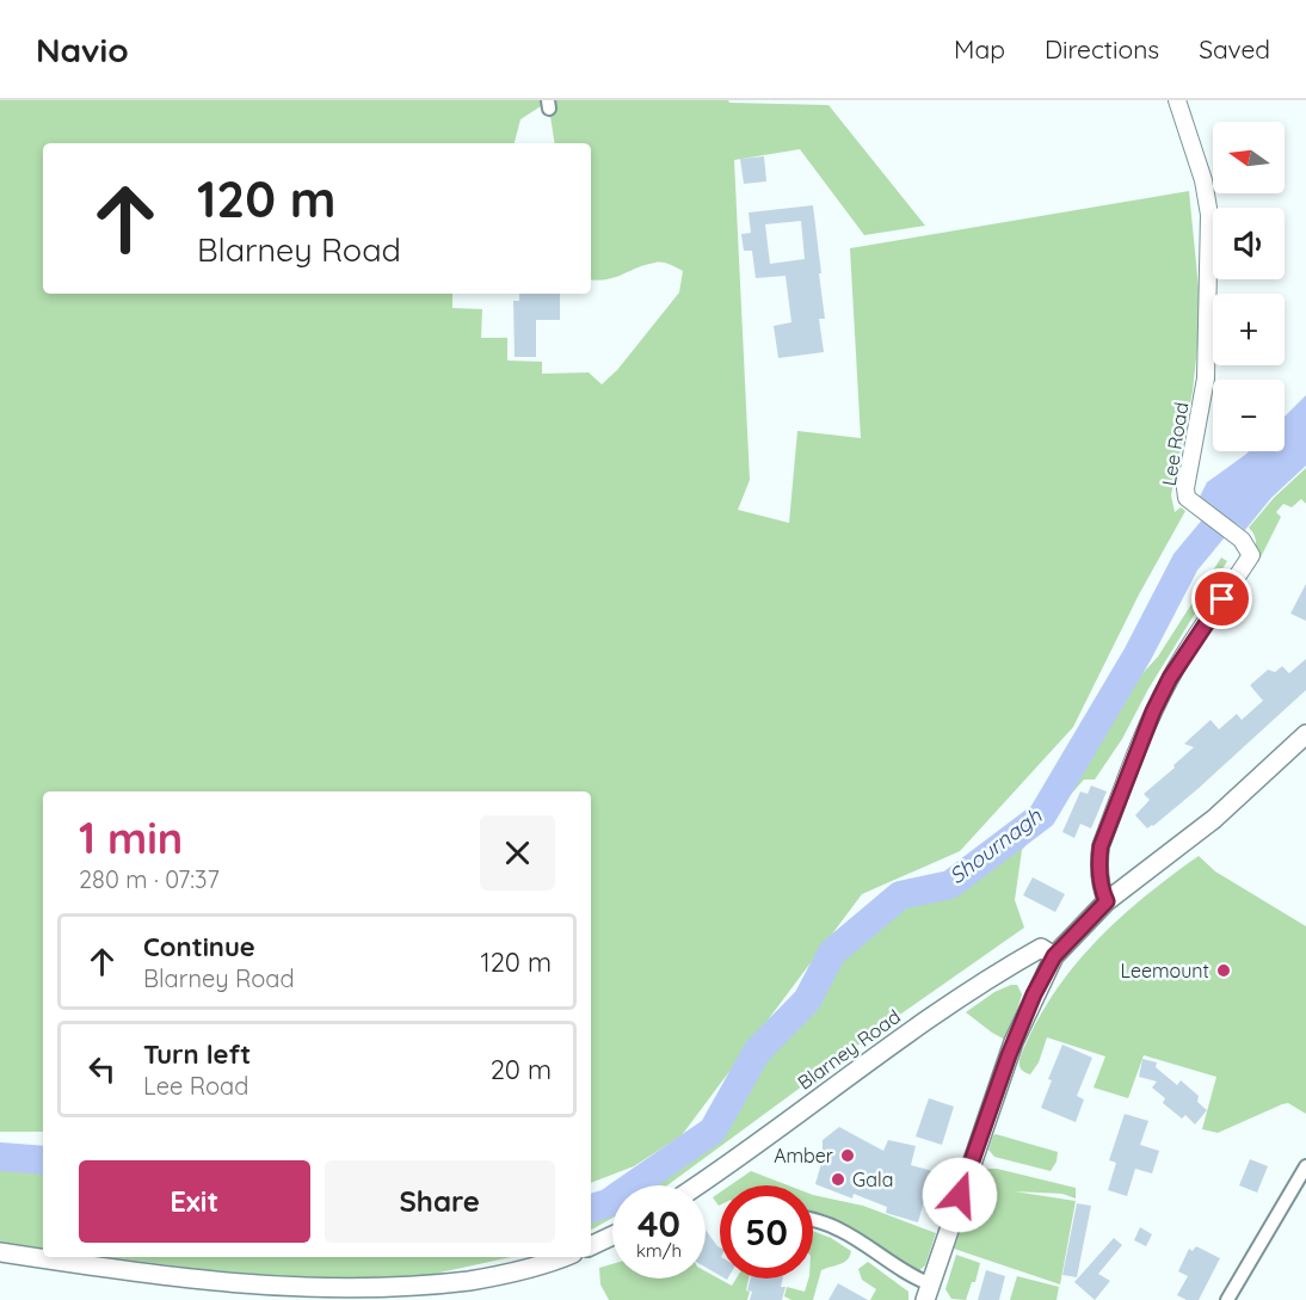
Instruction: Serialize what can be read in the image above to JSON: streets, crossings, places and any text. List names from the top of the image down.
{
  "streets": {
    "main road": ["Blarney Road"],
    "street": ["Lee Road"]
  },
  "water": ["Shournagh"],
  "places": ["Leemount", "Amber", "Gala"],
  "north": "left",
  "page": {
    "header": "Navio",
    "nav": ["Map", "Directions", "Saved"],
    "map_buttons": ["+", "−"],
    "turn": ["120 m", "Blarney Road"],
    "heading": ["1 min", "280 m · 07:37"],
    "list": [
      {
        "name": "Continue",
        "note": "Blarney Road",
        "value": "120 m"
      },
      {
        "name": "Turn left",
        "note": "Lee Road",
        "value": "20 m"
      }
    ],
    "buttons": ["Exit", "Share"],
    "speed": "40 km/h",
    "limit": "50"
  }
}
